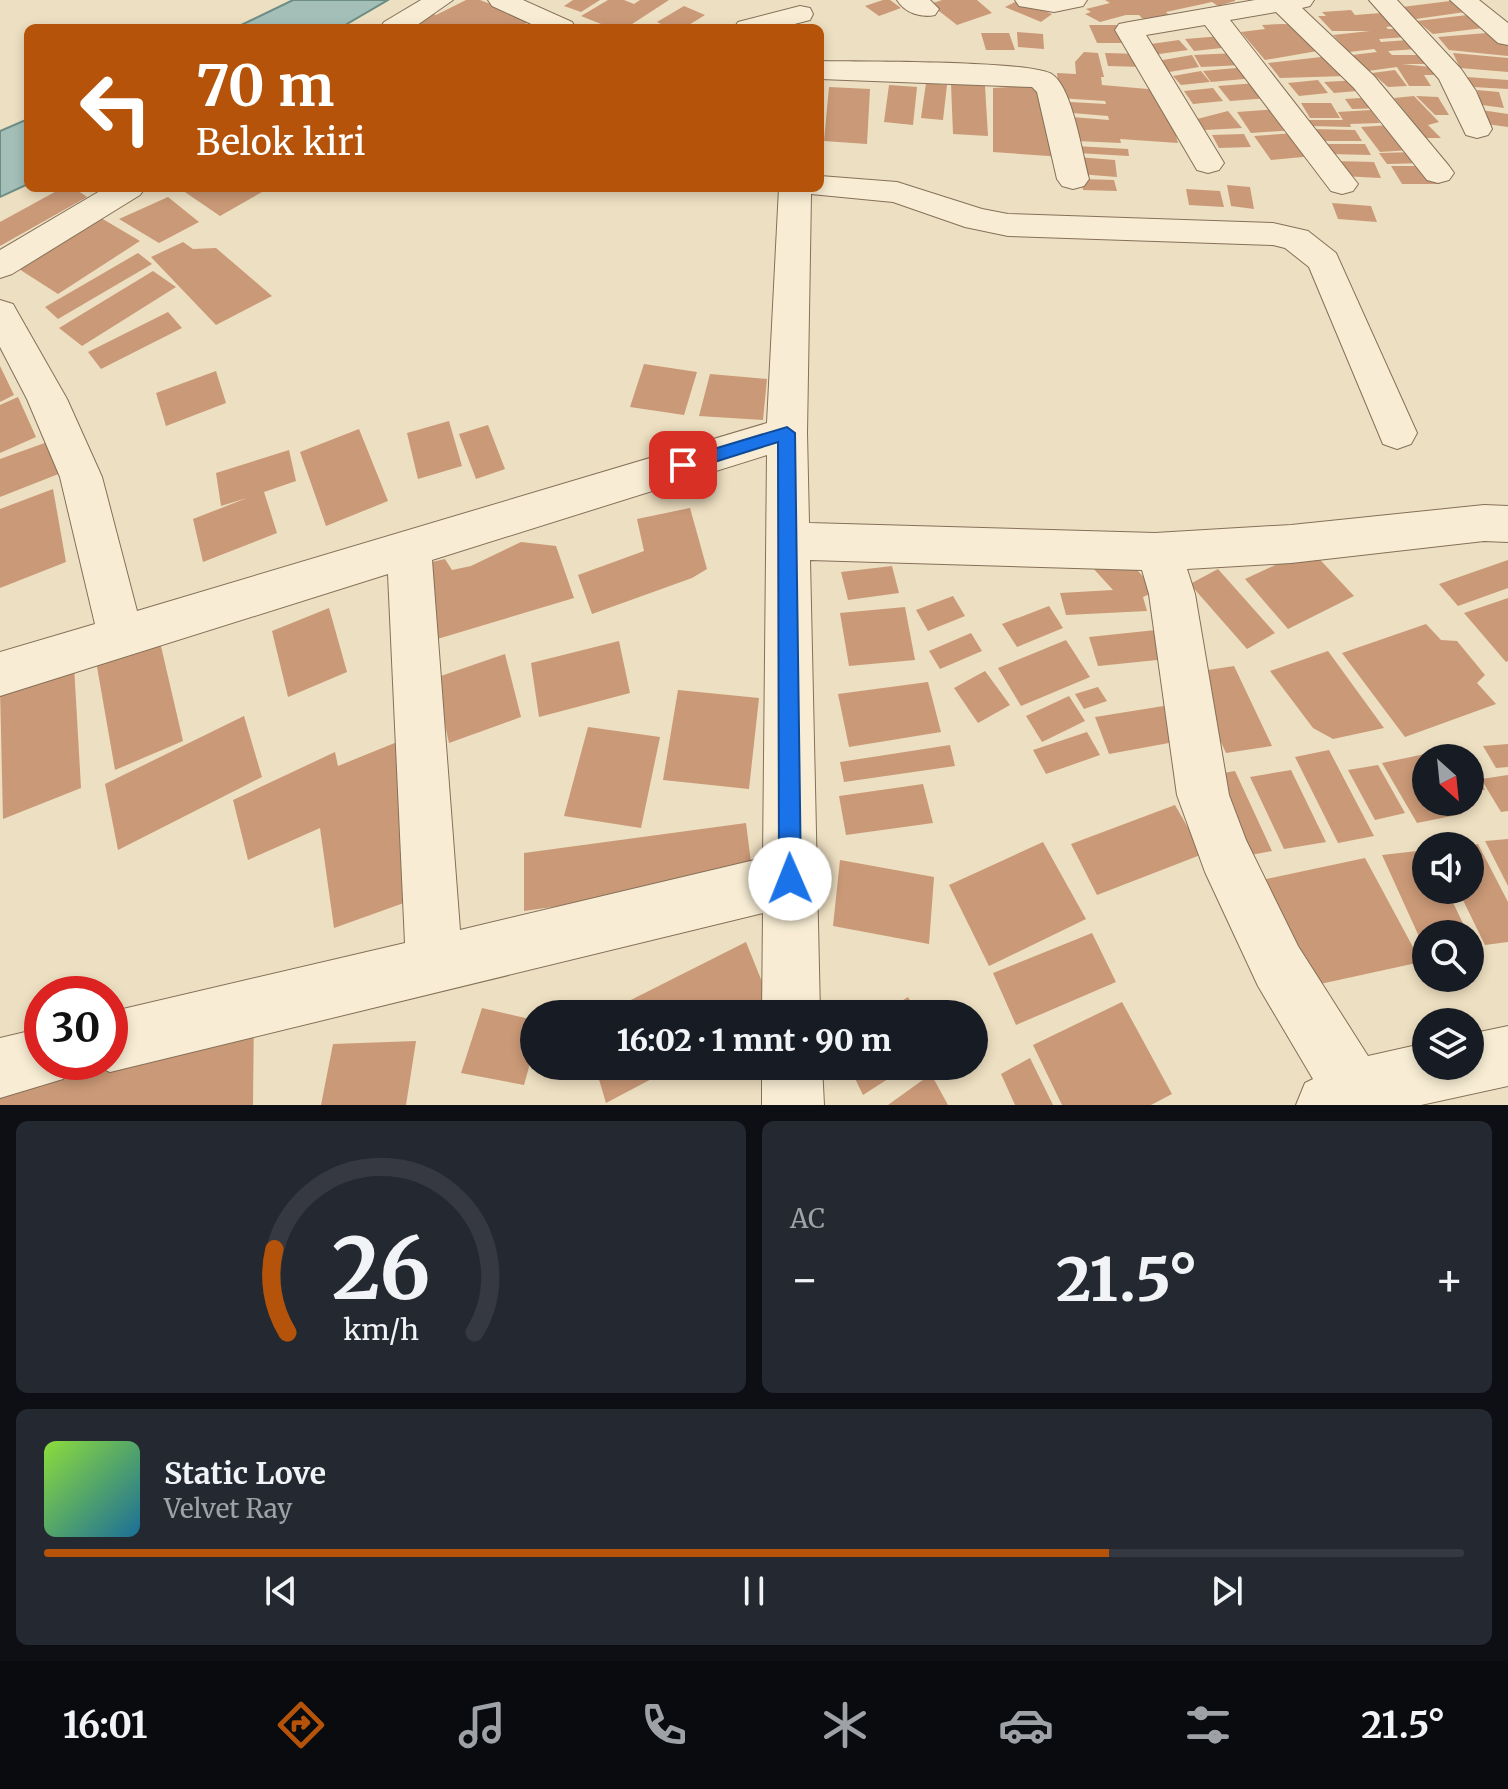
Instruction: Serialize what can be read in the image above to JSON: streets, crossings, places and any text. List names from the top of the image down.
{
  "north": "bottom right",
  "page": {
    "turn": ["70 m", "Belok kiri"],
    "limit": "30",
    "trip": "16:02 · 1 mnt · 90 m",
    "tile": "AC",
    "heat": ["−", "21.5°", "+"],
    "song": ["Static Love", "Velvet Ray"],
    "tabs": ["16:01", "21.5°"],
    "gauge": ["26", "km/h"]
  }
}
